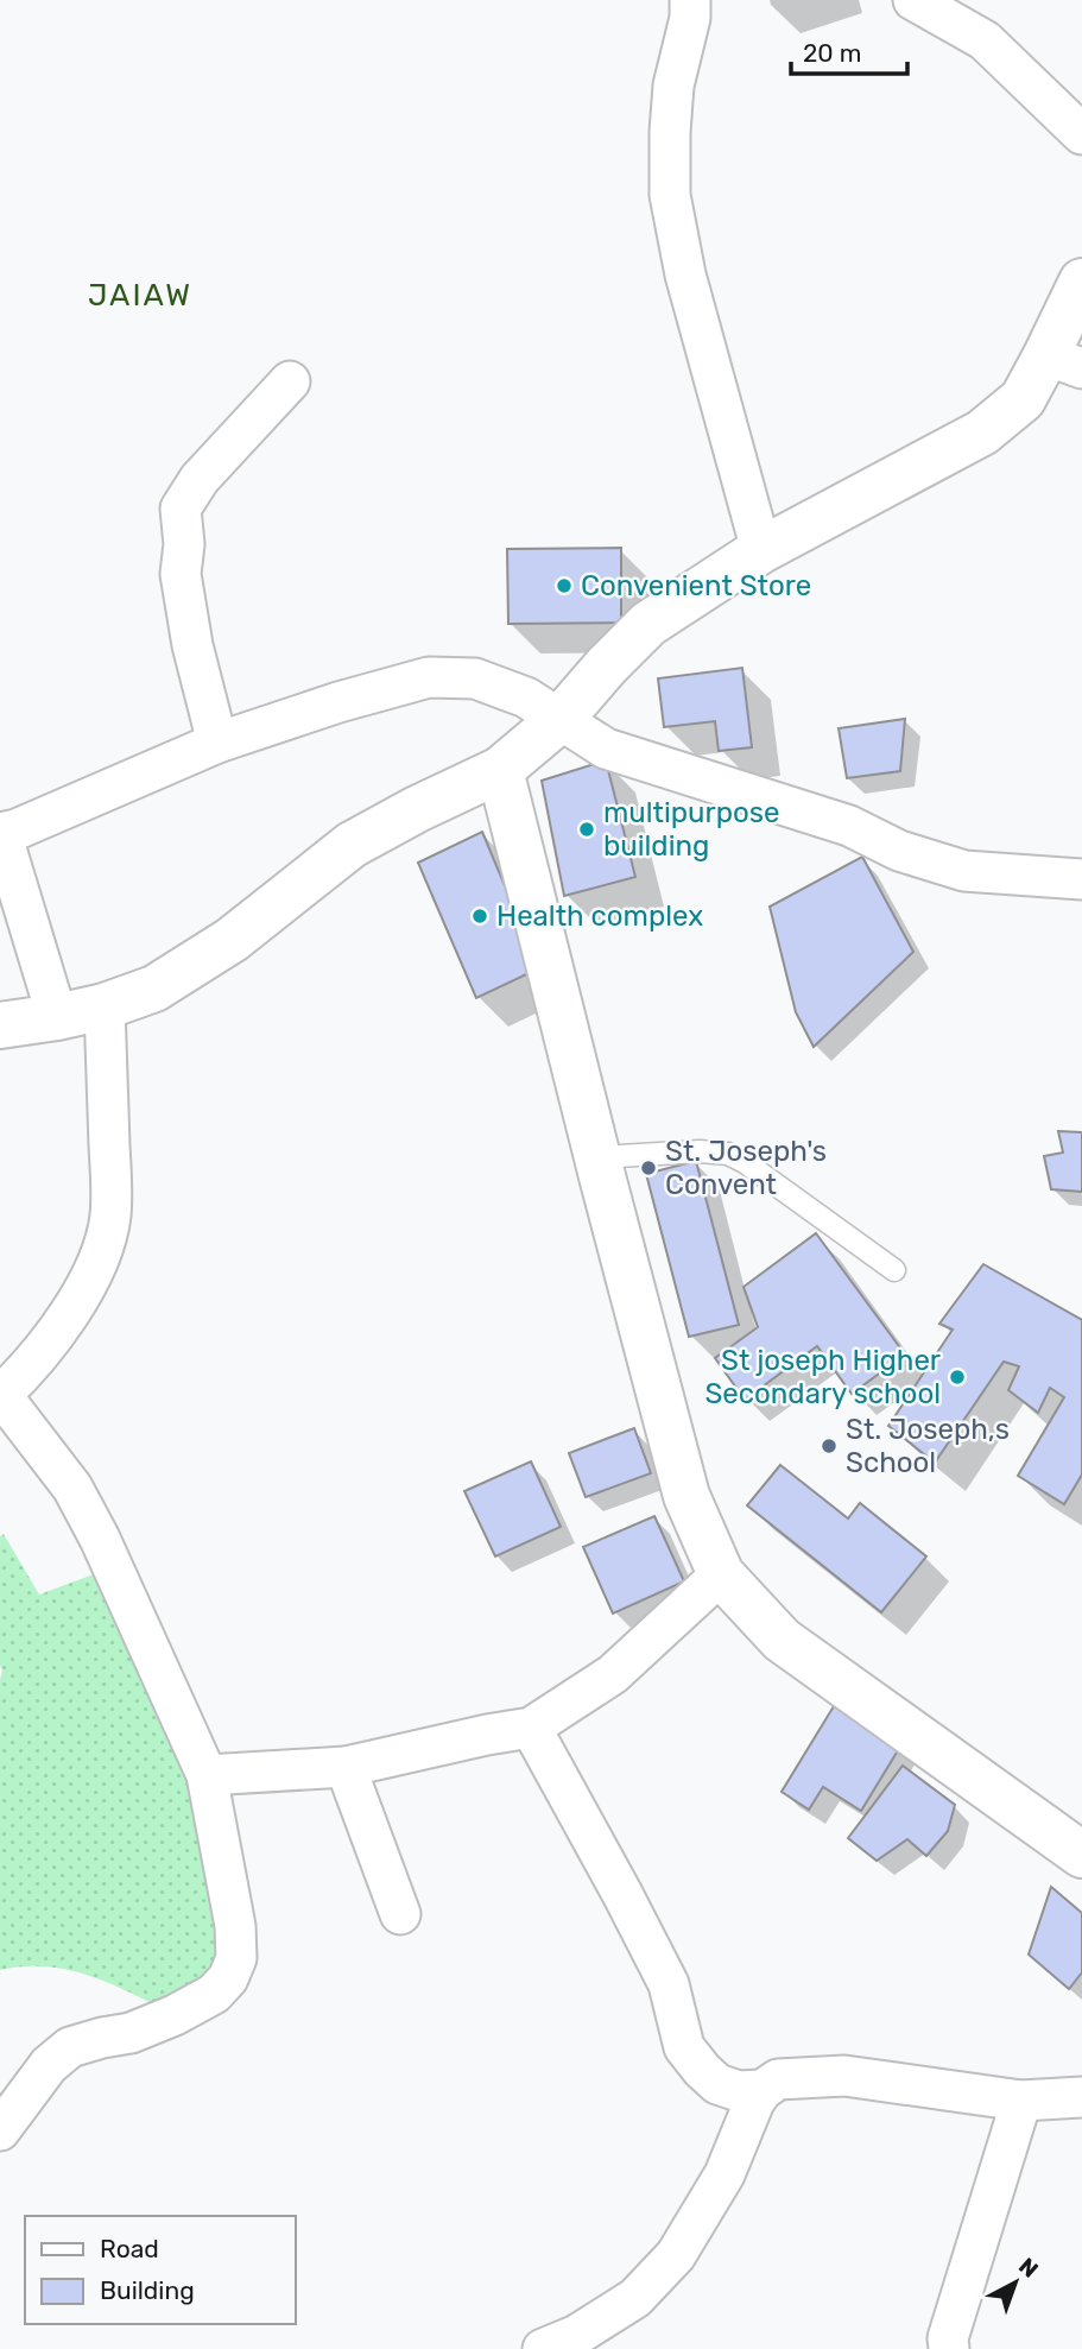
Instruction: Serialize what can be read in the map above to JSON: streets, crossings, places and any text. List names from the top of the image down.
{
  "districts": ["JAIAW"],
  "places": [
    "Convenient Store",
    "multipurpose building",
    "Health complex",
    "St. Joseph's Convent",
    "St joseph Higher Secondary school",
    "St. Joseph,s School"
  ],
  "legend": ["Road", "Building"],
  "scale_bar": "20 m",
  "north": "top right"
}
